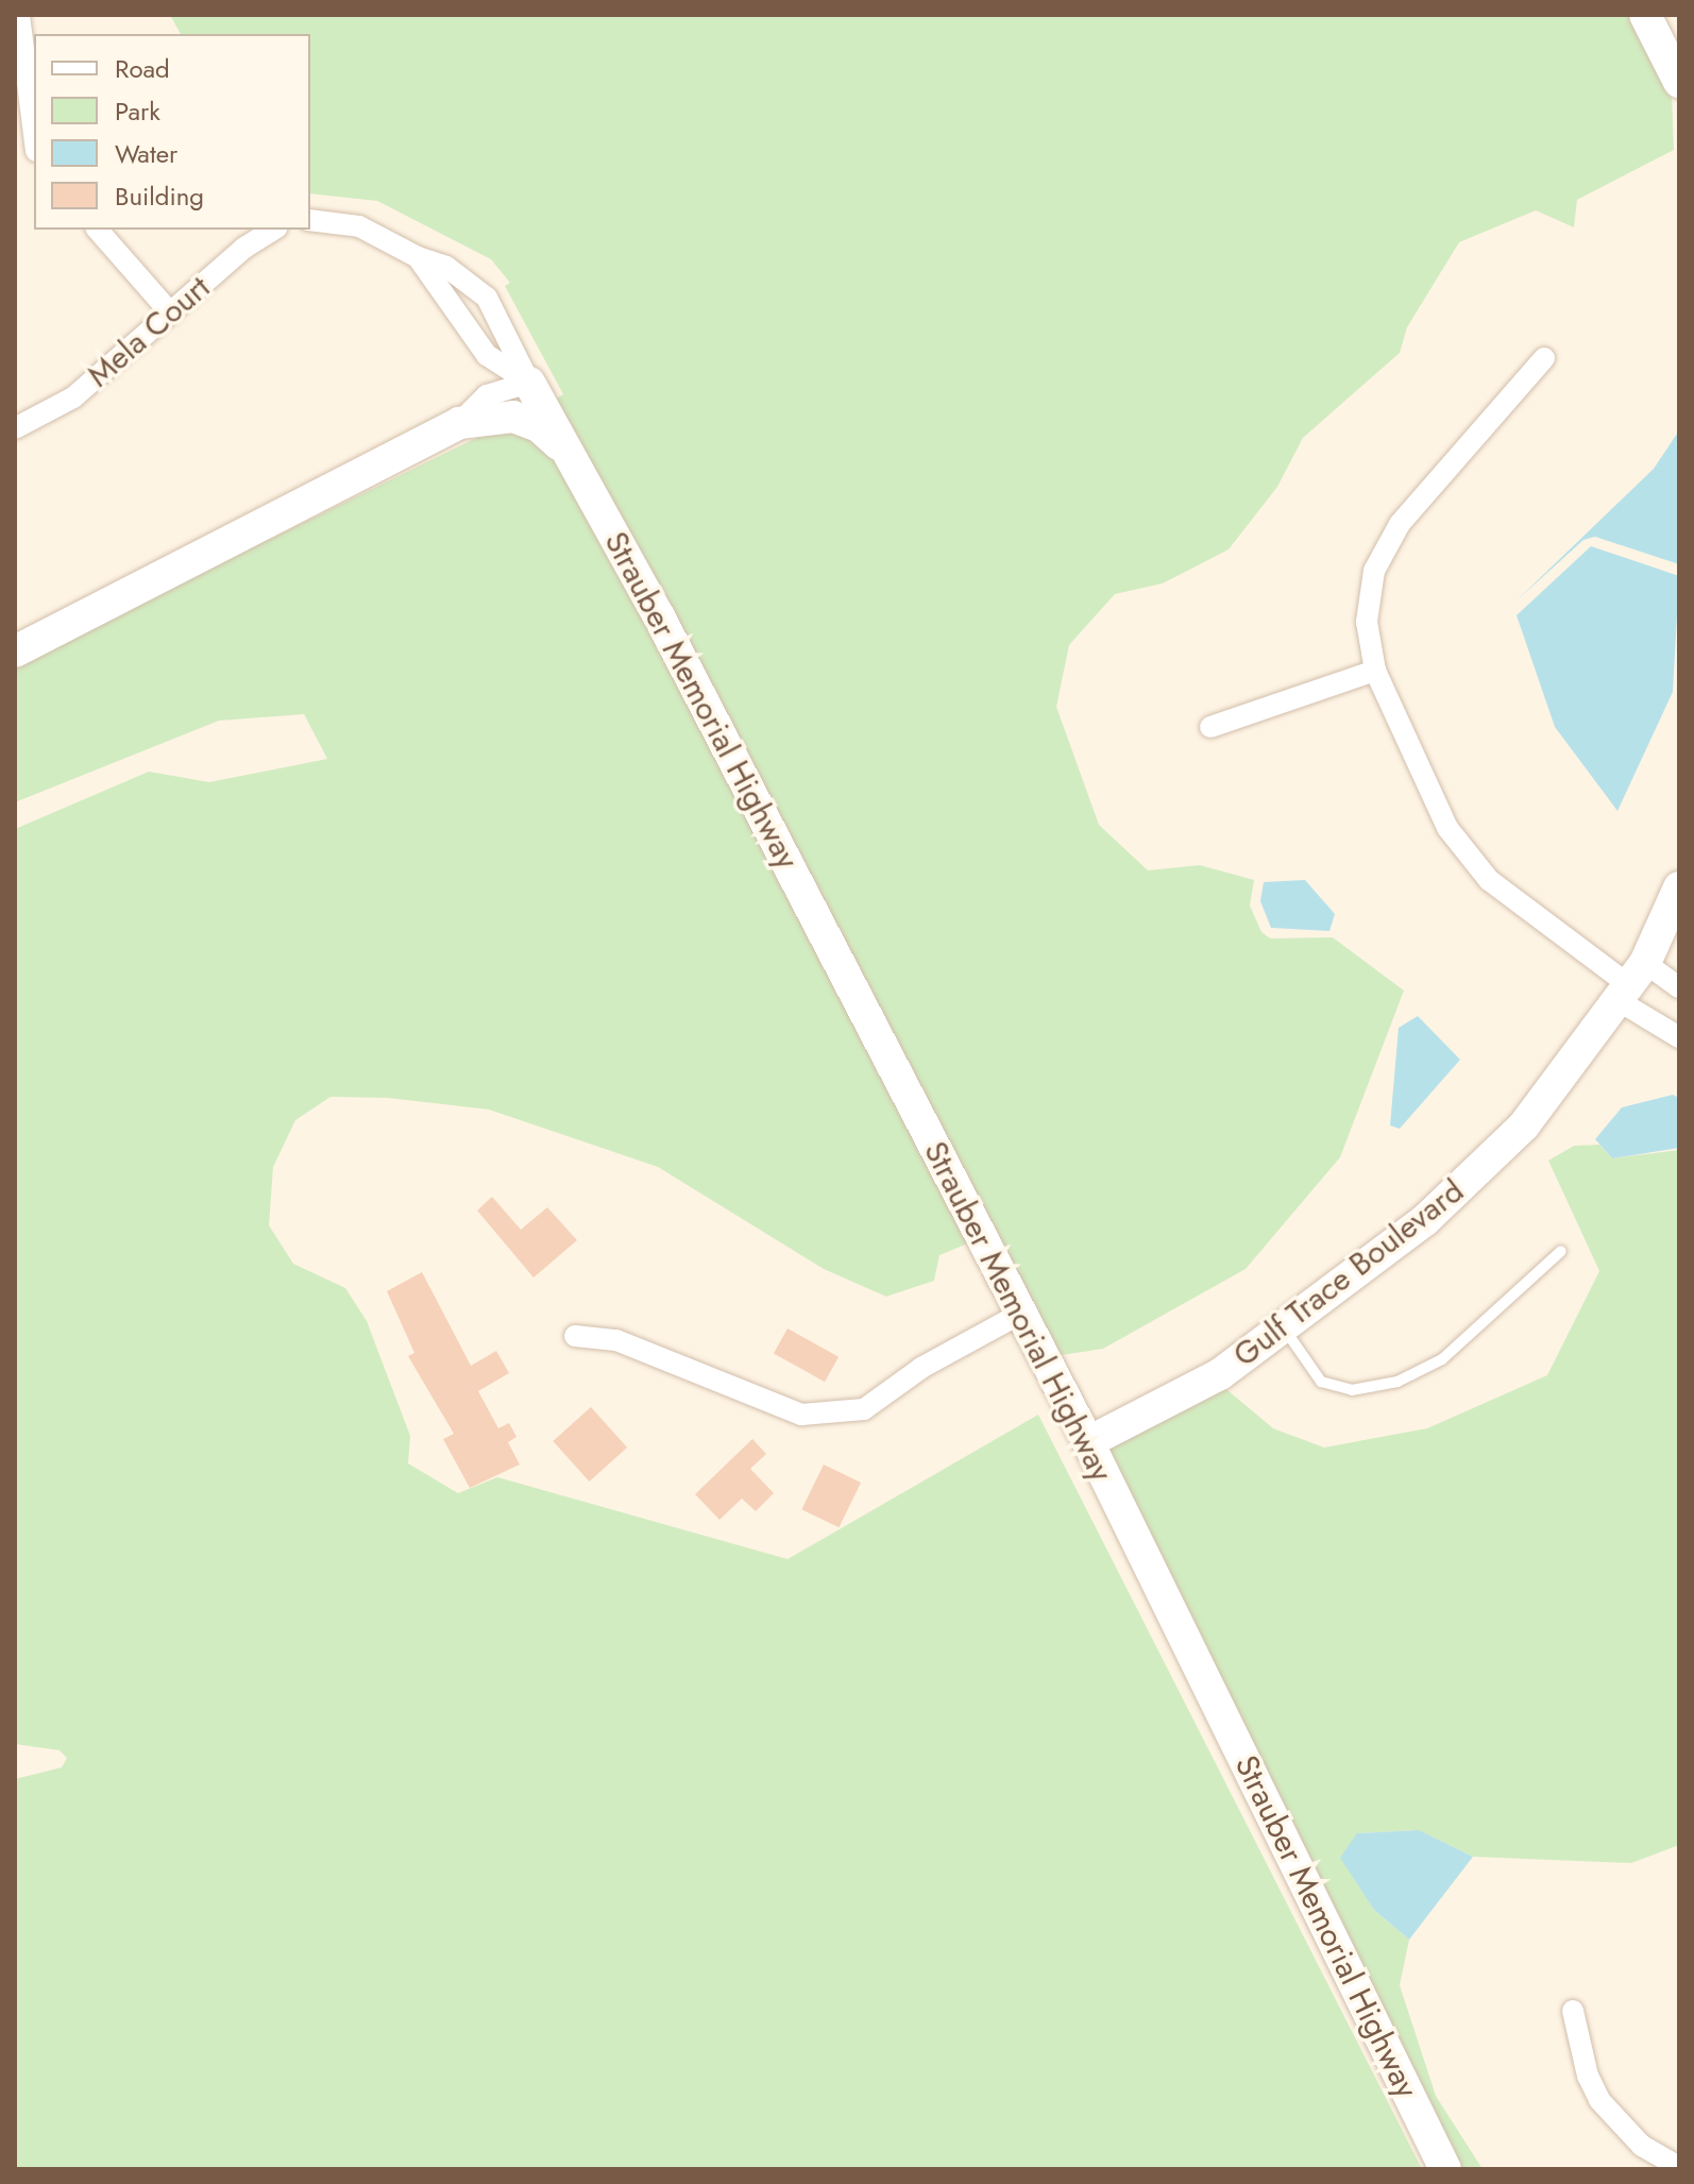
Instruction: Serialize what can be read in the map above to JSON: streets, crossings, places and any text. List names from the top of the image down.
{
  "streets": {
    "street": ["Mela Court", "Strauber Memorial Highway", "Gulf Trace Boulevard"]
  },
  "crossings": [
    ["Strauber Memorial Highway", "Gulf Trace Boulevard"]
  ],
  "legend": [
    "Road",
    "Park",
    "Water",
    "Building"
  ]
}
